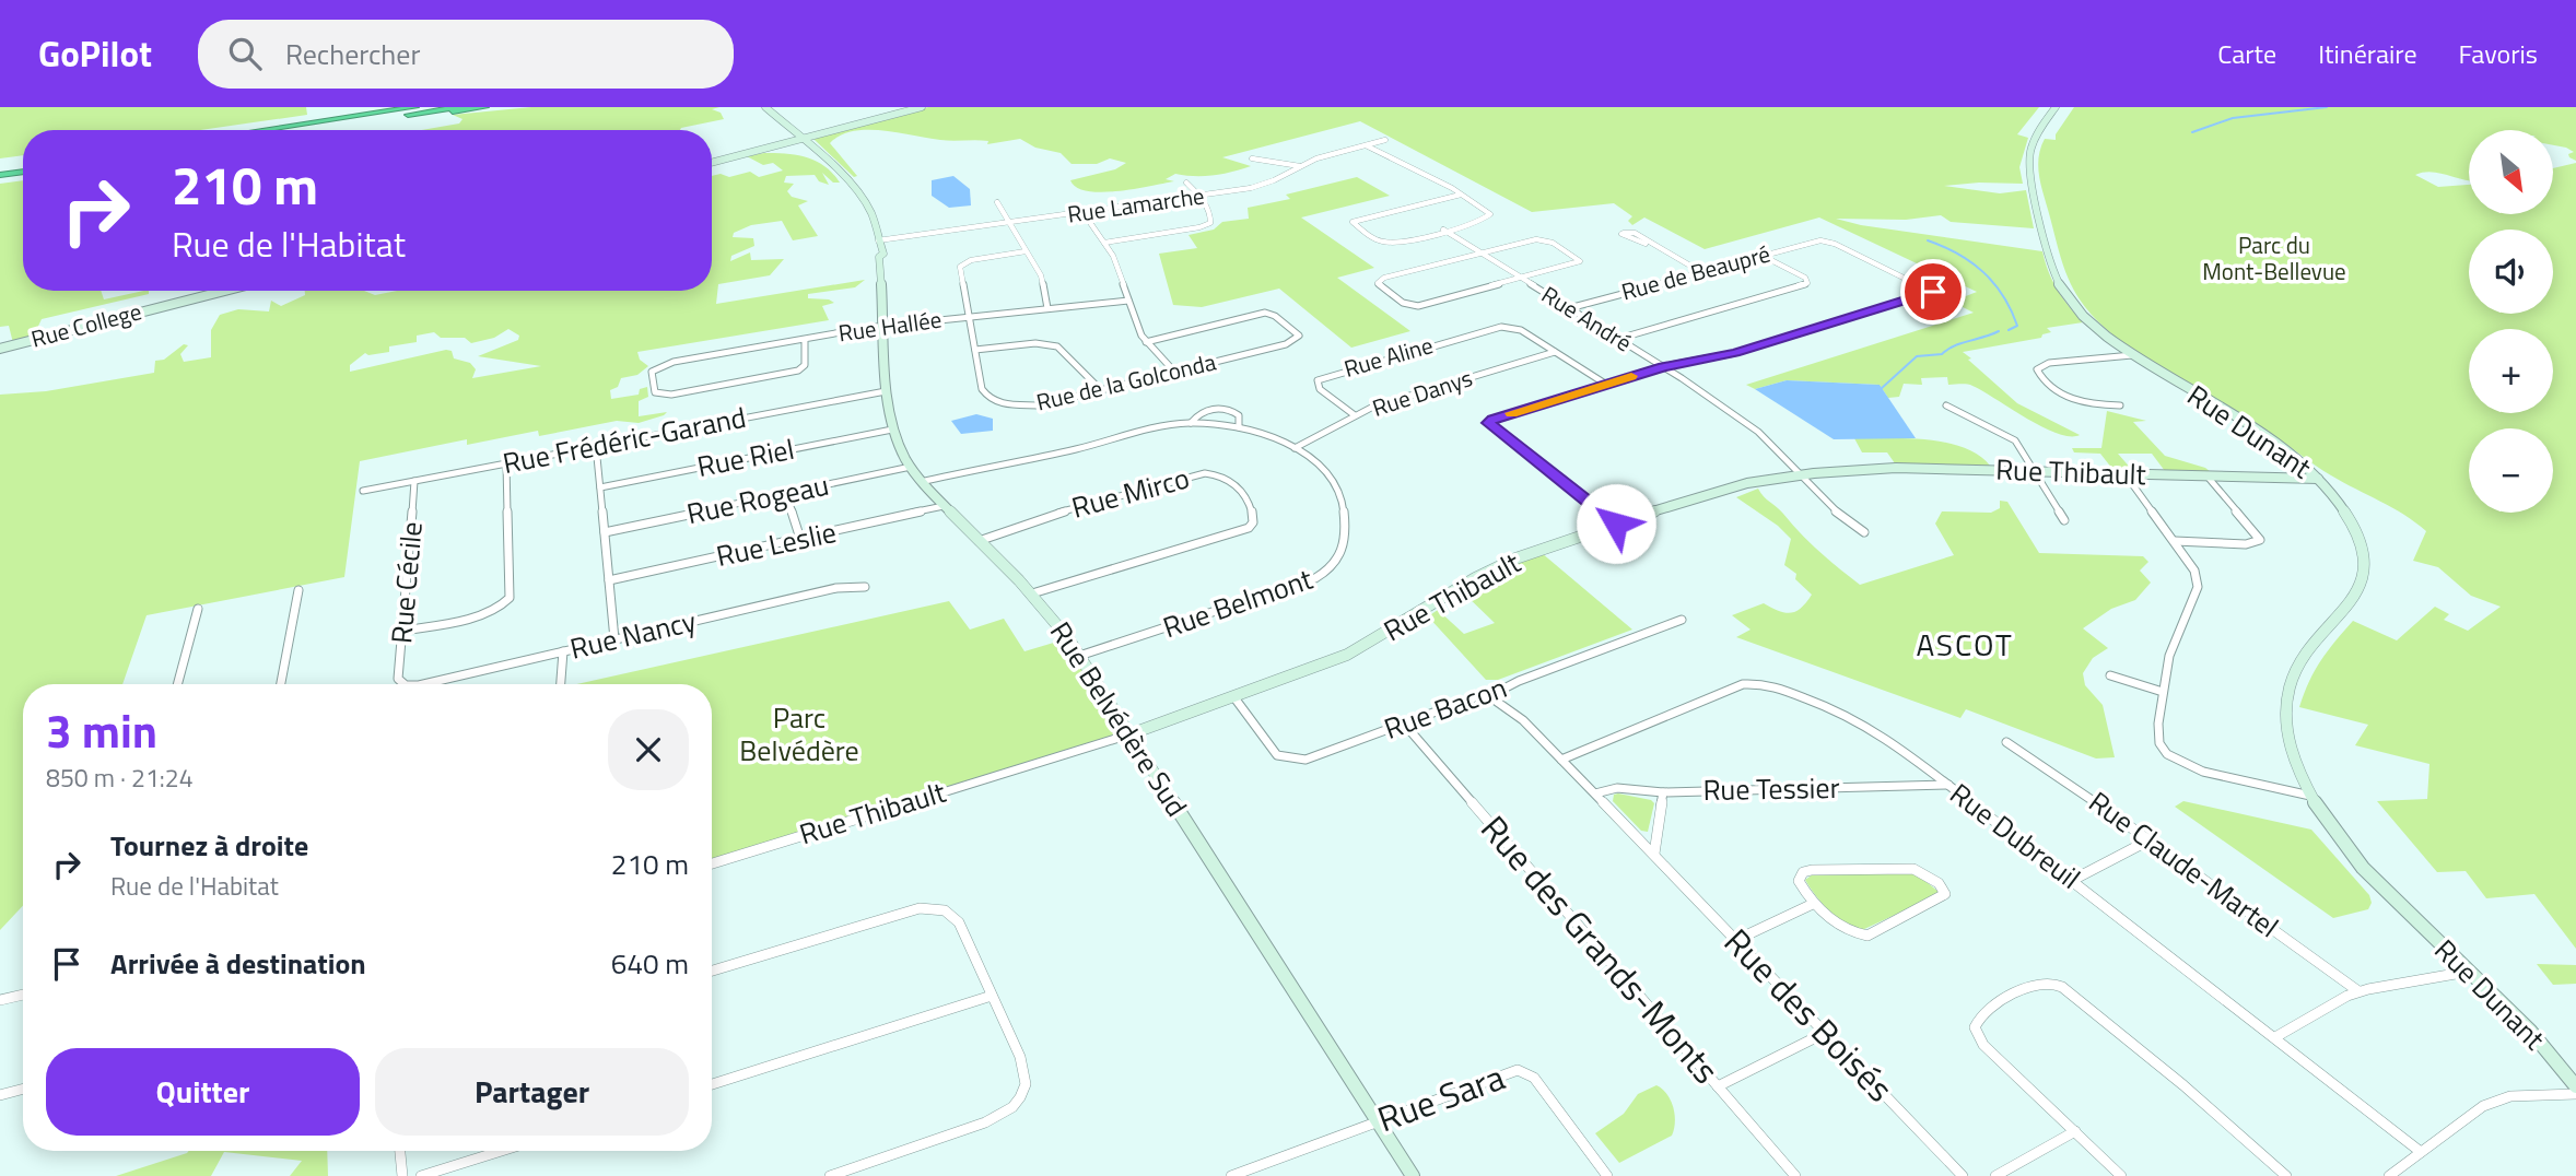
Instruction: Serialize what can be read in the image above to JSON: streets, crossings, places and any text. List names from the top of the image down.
{
  "streets": {
    "street": [
      "Rue Lamarche",
      "Rue de Beaupré",
      "Rue André",
      "Rue College",
      "Rue Hallée",
      "Rue Aline",
      "Rue de la Golconda",
      "Rue Danys",
      "Rue Dunant",
      "Rue Frédéric-Garand",
      "Rue Riel",
      "Rue Thibault",
      "Rue Mirco",
      "Rue Rogeau",
      "Rue Leslie",
      "Rue Cécile",
      "Rue Belmont",
      "Rue Nancy",
      "Rue Bacon",
      "Rue Belvédère Sud",
      "Rue Tessier",
      "Rue Dubreuil",
      "Rue Claude-Martel",
      "Rue des Grands-Monts",
      "Rue des Boisés",
      "Rue Sara"
    ]
  },
  "crossings": [
    ["Rue Lamarche", "Rue Belvédère Sud"],
    ["Rue de Beaupré", "Rue André"],
    ["Rue André", "Rue Thibault"],
    ["Rue Hallée", "Rue de la Golconda"],
    ["Rue Hallée", "Rue Belvédère Sud"],
    ["Rue Aline", "Rue Danys"],
    ["Rue Danys", "Rue Belmont"],
    ["Rue Dunant", "Rue Thibault"],
    ["Rue Frédéric-Garand", "Rue Cécile"],
    ["Rue Frédéric-Garand", "Rue Belvédère Sud"],
    ["Rue Riel", "Rue Belvédère Sud"],
    ["Rue Thibault", "Rue Bacon"],
    ["Rue Thibault", "Rue Belvédère Sud"],
    ["Rue Mirco", "Rue Belvédère Sud"],
    ["Rue Rogeau", "Rue Belvédère Sud"],
    ["Rue Leslie", "Rue Belvédère Sud"],
    ["Rue Cécile", "Rue Nancy"],
    ["Rue Belmont", "Rue Belvédère Sud"],
    ["Rue Bacon", "Rue des Grands-Monts"],
    ["Rue Bacon", "Rue des Boisés"],
    ["Rue Belvédère Sud", "Rue Sara"],
    ["Rue Tessier", "Rue Dubreuil"],
    ["Rue Tessier", "Rue des Boisés"],
    ["Rue Dubreuil", "Rue des Boisés"]
  ],
  "districts": ["ASCOT"],
  "parks": ["Parc du Mont-Bellevue", "Parc Belvédère"],
  "north": "bottom right",
  "page": {
    "header": "GoPilot",
    "search": "Rechercher",
    "nav": ["Carte", "Itinéraire", "Favoris"],
    "map_buttons": ["+", "−"],
    "turn": ["210 m", "Rue de l'Habitat"],
    "heading": ["3 min", "850 m · 21:24"],
    "list": [
      {
        "name": "Tournez à droite",
        "note": "Rue de l'Habitat",
        "value": "210 m"
      },
      {
        "name": "Arrivée à destination",
        "value": "640 m"
      }
    ],
    "buttons": ["Quitter", "Partager"]
  }
}
